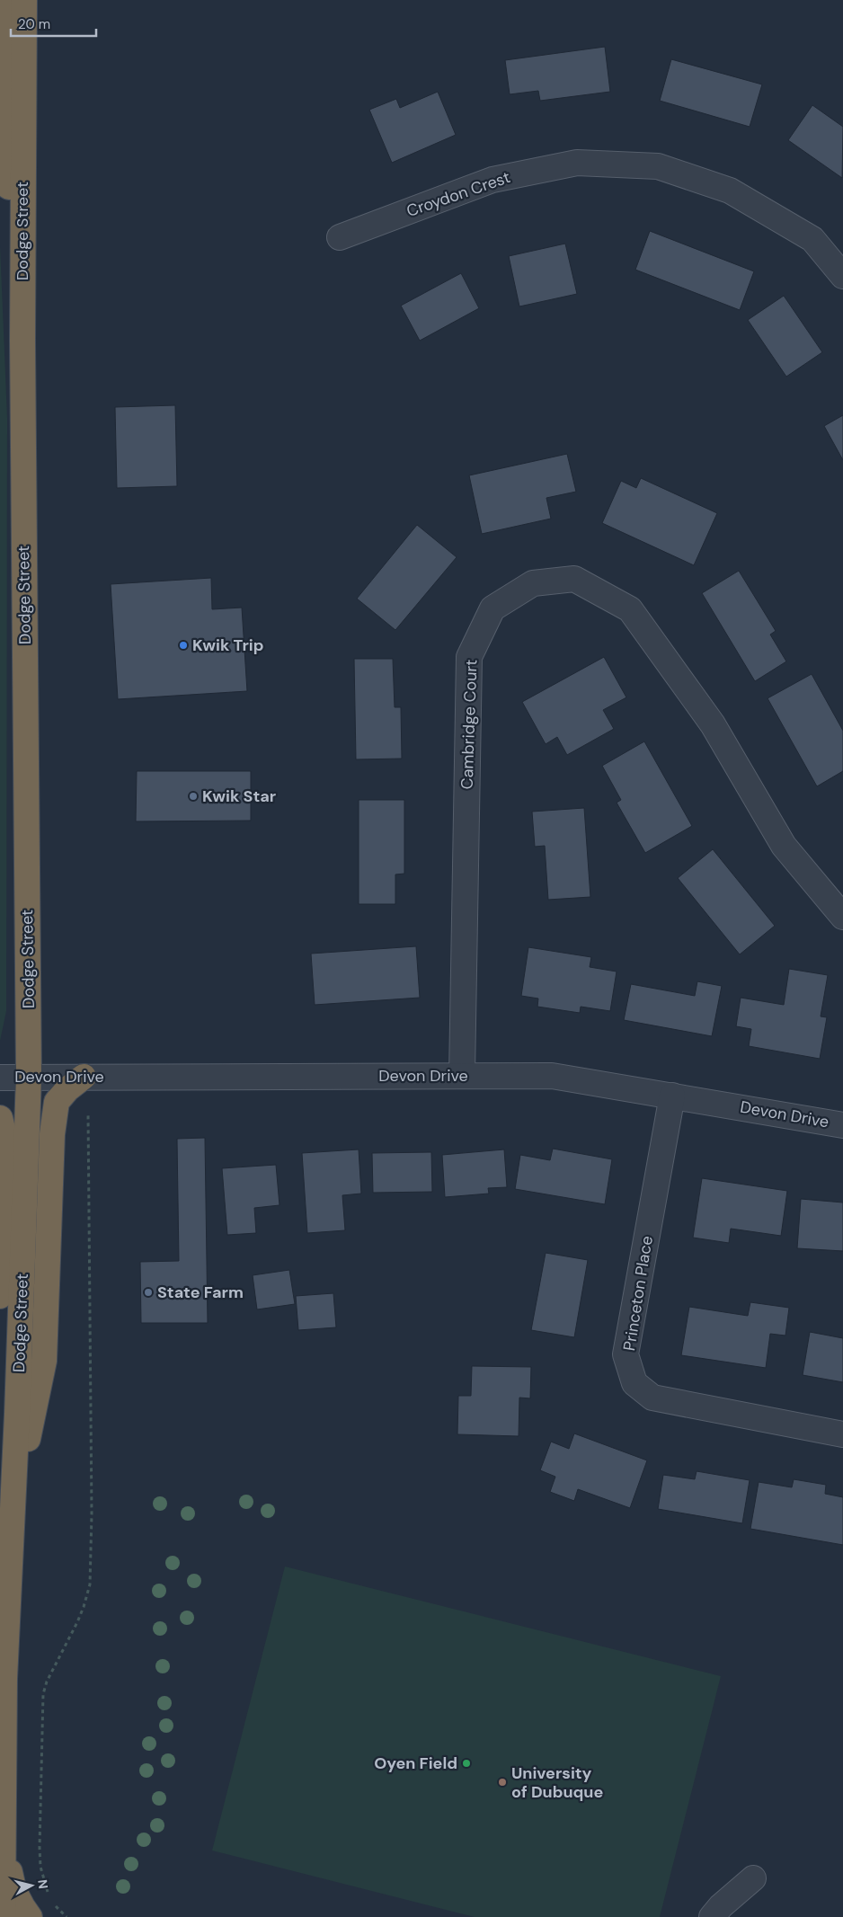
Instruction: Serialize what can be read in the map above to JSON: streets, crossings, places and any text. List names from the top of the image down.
{
  "streets": {
    "highway": ["Dodge Street"],
    "street": [
      "Croydon Crest",
      "Cambridge Court",
      "Devon Drive",
      "Princeton Place"
    ]
  },
  "crossings": [
    ["Dodge Street", "Devon Drive"],
    ["Cambridge Court", "Devon Drive"],
    ["Devon Drive", "Princeton Place"]
  ],
  "places": [
    "Kwik Trip",
    "Kwik Star",
    "State Farm",
    "Oyen Field",
    "University of Dubuque"
  ],
  "scale_bar": "20 m",
  "north": "right"
}
